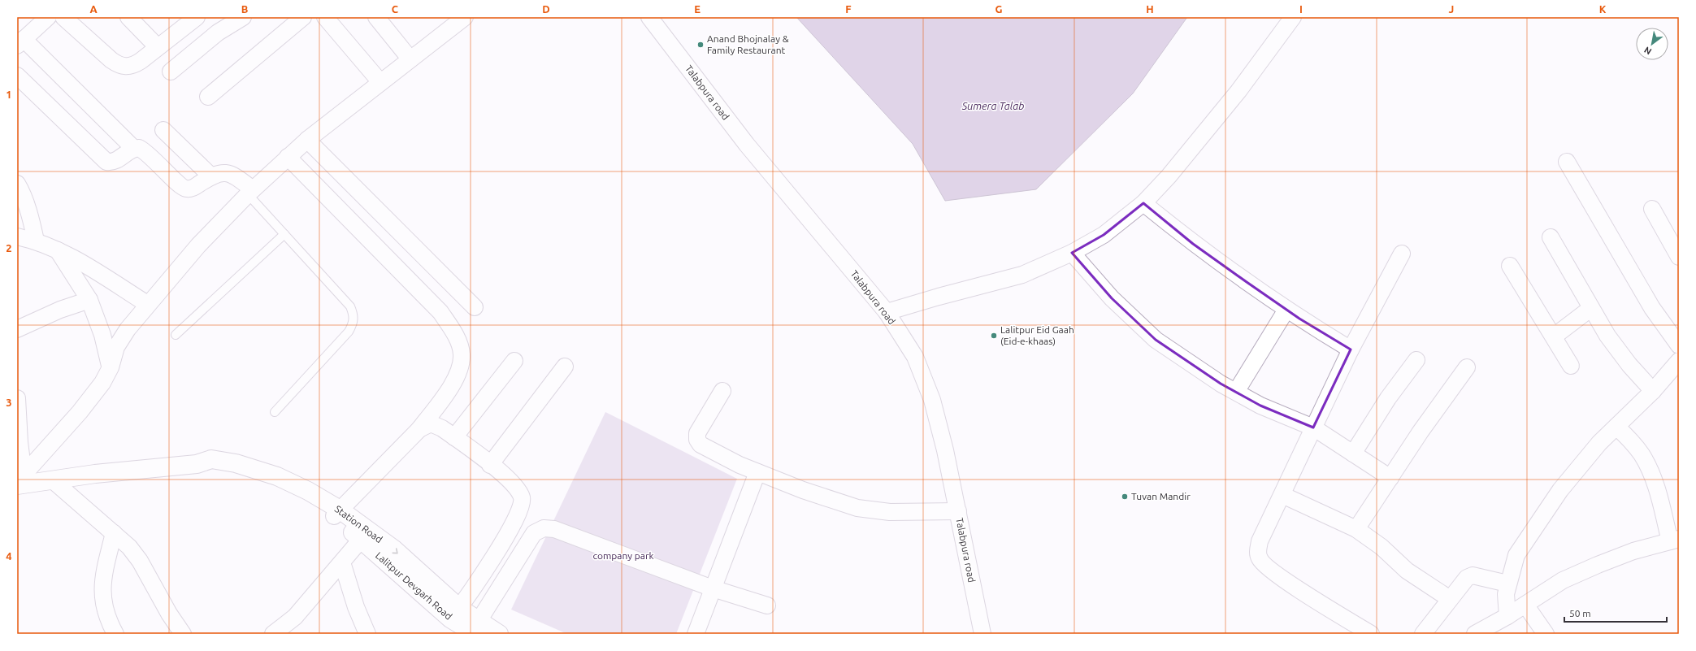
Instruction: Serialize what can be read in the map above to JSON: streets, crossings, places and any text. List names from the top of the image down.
{
  "streets": {
    "main road": ["Station Road", "Lalitpur Devgarh Road"],
    "street": ["Talabpura road"]
  },
  "crossings": [
    ["Station Road", "Lalitpur Devgarh Road"]
  ],
  "one_way": ["Station Road"],
  "water": ["Sumera Talab"],
  "parks": ["company park"],
  "places": ["Anand Bhojnalay & Family Restaurant", "Lalitpur Eid Gaah (Eid-e-khaas)", "Tuvan Mandir"],
  "scale_bar": "50 m",
  "north": "bottom left",
  "grid": {
    "columns": [
      "A",
      "B",
      "C",
      "D",
      "E",
      "F",
      "G",
      "H",
      "I",
      "J",
      "K"
    ],
    "rows": [
      "1",
      "2",
      "3",
      "4"
    ]
  }
}
